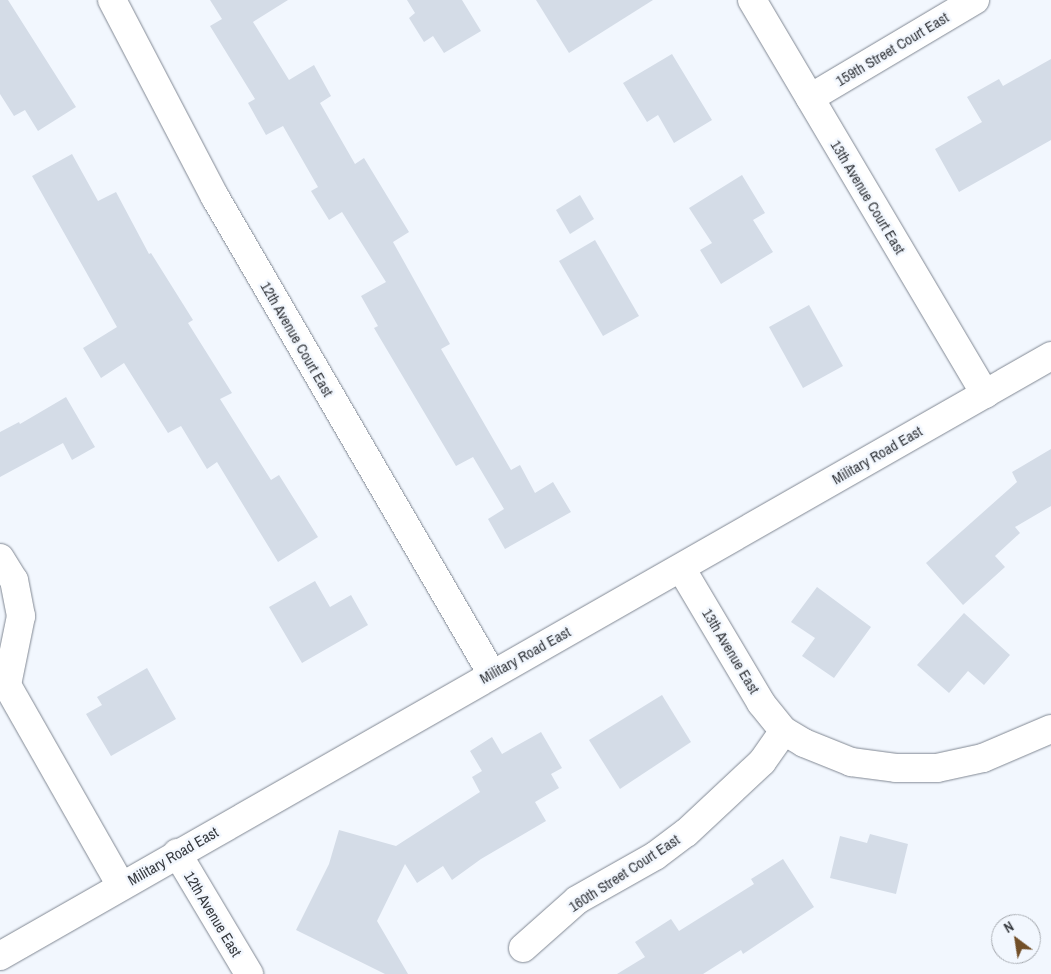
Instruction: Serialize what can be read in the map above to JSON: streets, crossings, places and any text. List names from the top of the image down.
{
  "streets": {
    "street": [
      "159th Street Court East",
      "13th Avenue Court East",
      "12th Avenue Court East",
      "Military Road East",
      "13th Avenue East",
      "160th Street Court East",
      "12th Avenue East"
    ]
  },
  "crossings": [
    ["159th Street Court East", "13th Avenue Court East"],
    ["13th Avenue Court East", "Military Road East"],
    ["12th Avenue Court East", "Military Road East"],
    ["Military Road East", "13th Avenue East"],
    ["Military Road East", "12th Avenue East"],
    ["13th Avenue East", "160th Street Court East"]
  ],
  "north": "top left"
}
